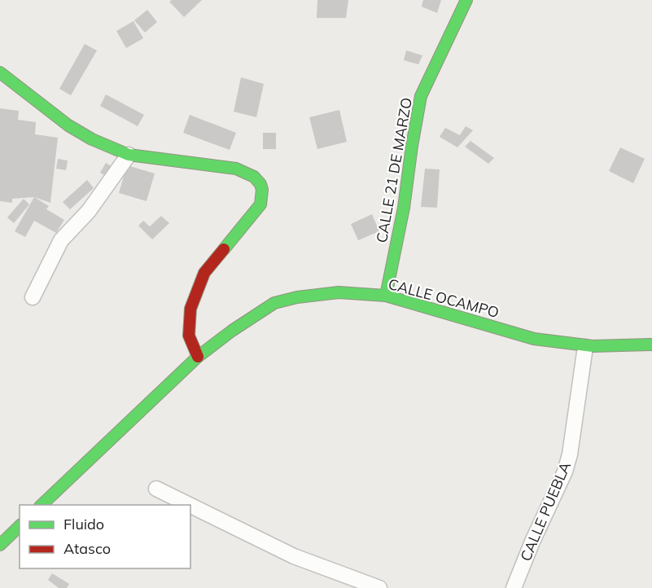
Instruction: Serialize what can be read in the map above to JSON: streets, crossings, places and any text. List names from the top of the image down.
{
  "streets": {
    "street": ["CALLE 21 DE MARZO", "CALLE OCAMPO", "CALLE PUEBLA"]
  },
  "crossings": [
    ["CALLE 21 DE MARZO", "CALLE OCAMPO"],
    ["CALLE OCAMPO", "CALLE PUEBLA"]
  ],
  "legend": ["Fluido", "Atasco"]
}
